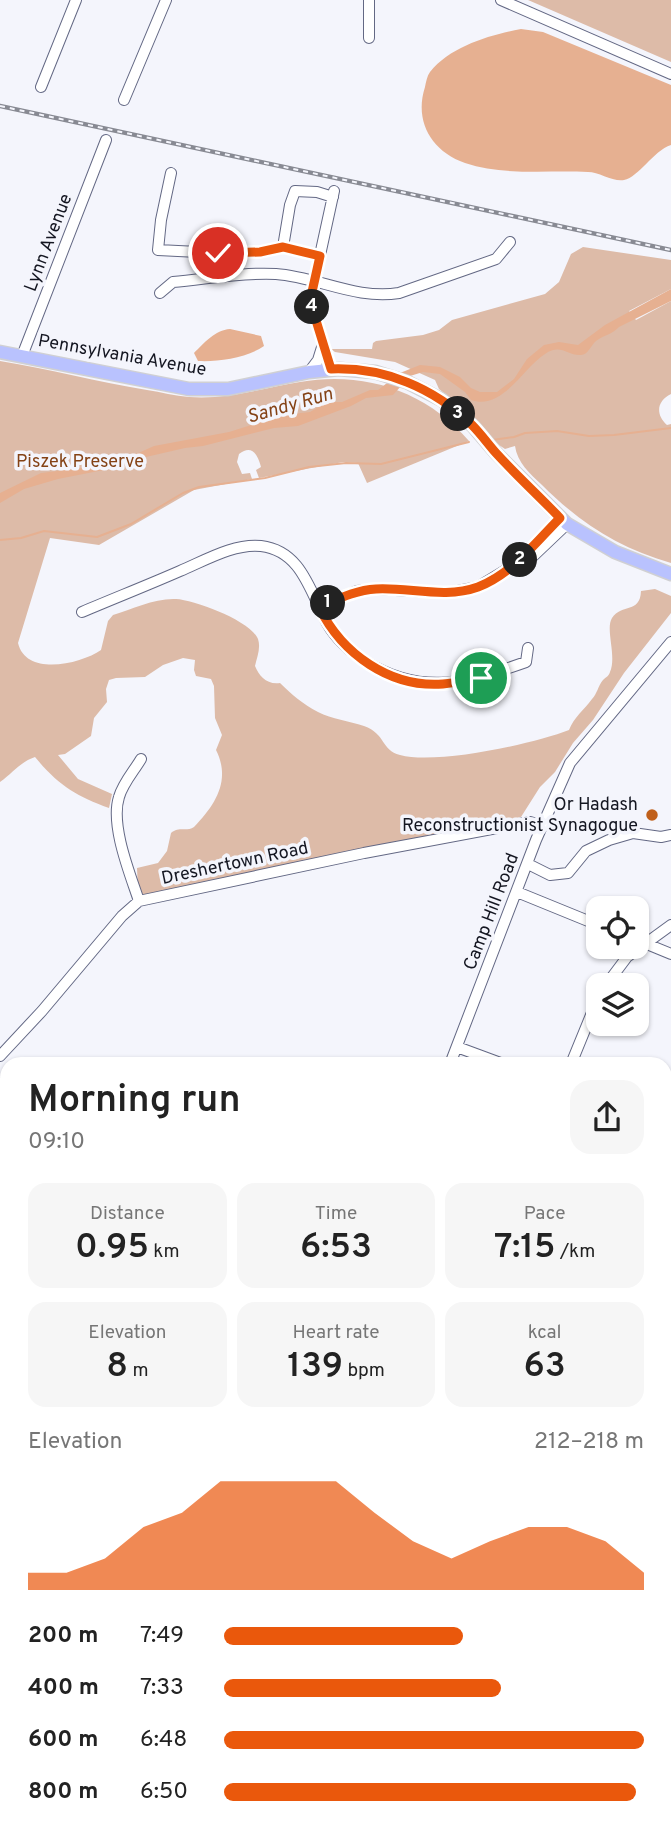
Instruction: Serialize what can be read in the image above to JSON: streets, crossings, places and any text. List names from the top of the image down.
{
  "streets": {
    "main road": ["Pennsylvania Avenue"],
    "street": ["Lynn Avenue", "Dreshertown Road", "Camp Hill Road"]
  },
  "crossings": [
    ["Lynn Avenue", "Pennsylvania Avenue"],
    ["Dreshertown Road", "Camp Hill Road"]
  ],
  "water": ["Sandy Run"],
  "parks": ["Piszek Preserve"],
  "places": ["Or Hadash Reconstructionist Synagogue"],
  "page": {
    "pins": [
      "4",
      "3",
      "2",
      "1"
    ],
    "heading": ["Morning run", "09:10"],
    "stats": [
      ["Distance", "0.95 km"],
      ["Time", "6:53"],
      ["Pace", "7:15 /km"],
      ["Elevation", "8 m"],
      ["Heart rate", "139 bpm"],
      ["kcal", "63"]
    ],
    "chart": ["Elevation", "212–218 m"],
    "list": [
      {
        "name": "200 m",
        "note": "7:49"
      },
      {
        "name": "400 m",
        "note": "7:33"
      },
      {
        "name": "600 m",
        "note": "6:48"
      },
      {
        "name": "800 m",
        "note": "6:50"
      }
    ]
  }
}
